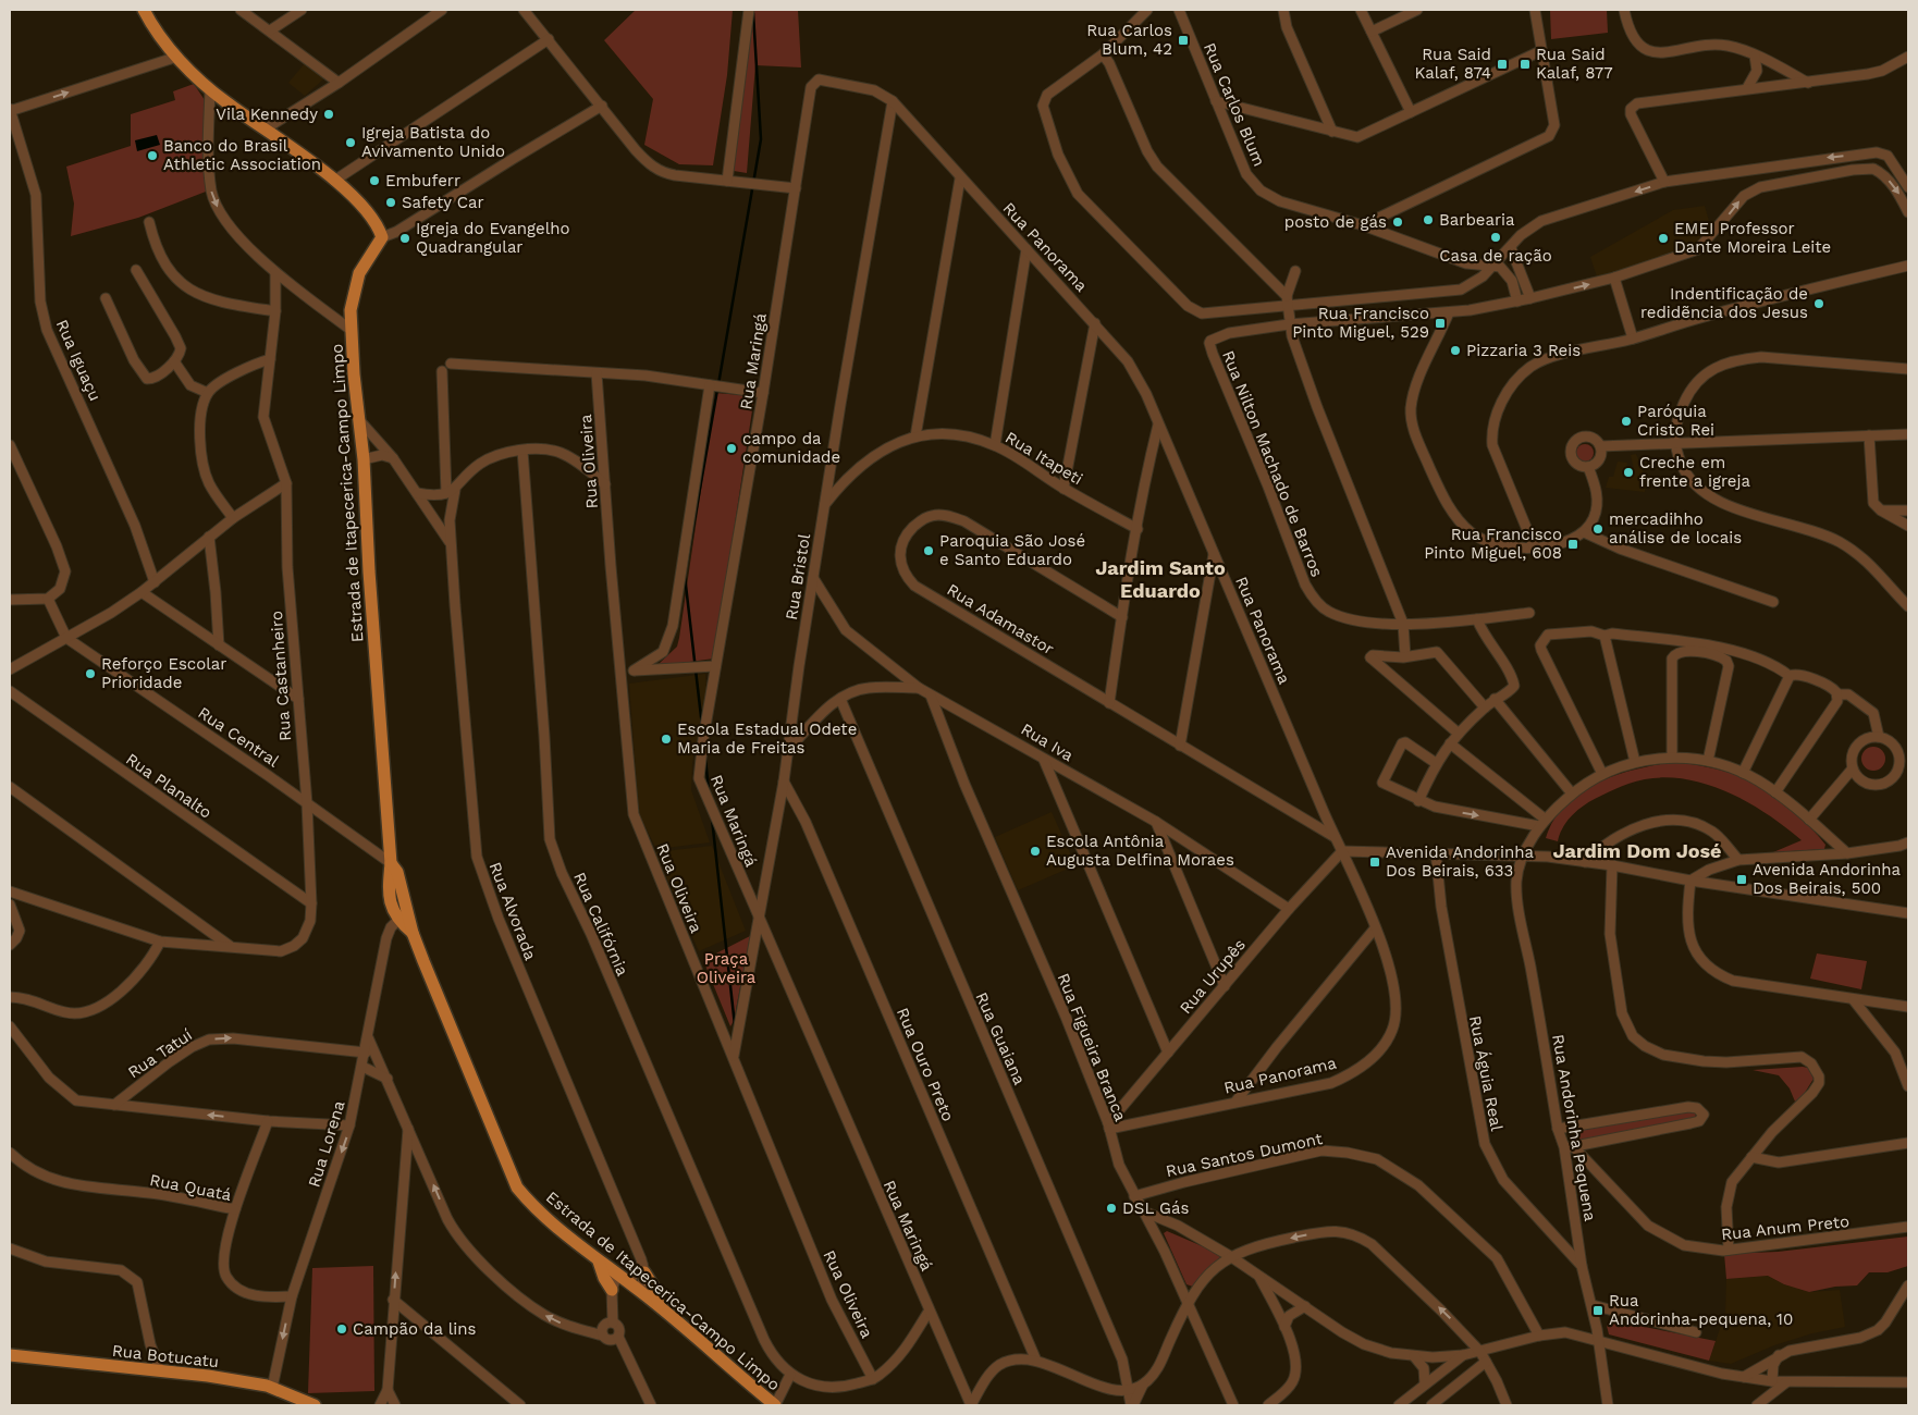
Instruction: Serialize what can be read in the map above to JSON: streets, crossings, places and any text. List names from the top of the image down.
{
  "streets": {
    "main road": ["Estrada de Itapecerica-Campo Limpo", "Rua Botucatu"],
    "street": [
      "Rua Carlos Blum",
      "Rua Panorama",
      "Rua Iguaçu",
      "Rua Maringá",
      "Rua Itapeti",
      "Rua Oliveira",
      "Rua Nilton Machado de Barros",
      "Rua Bristol",
      "Rua Adamastor",
      "Rua Castanheiro",
      "Rua Central",
      "Rua Iva",
      "Rua Planalto",
      "Rua Alvorada",
      "Rua Califórnia",
      "Rua Urupês",
      "Rua Guaiana",
      "Rua Figueira Branca",
      "Rua Tatuí",
      "Rua Ouro Preto",
      "Rua Águia Real",
      "Rua Andorinha Pequena",
      "Rua Lorena",
      "Rua Santos Dumont",
      "Rua Quatá",
      "Rua Anum Preto"
    ]
  },
  "crossings": [
    ["Rua Panorama", "Rua Maringá"],
    ["Rua Panorama", "Rua Bristol"],
    ["Rua Panorama", "Rua Adamastor"],
    ["Rua Panorama", "Rua Urupês"],
    ["Rua Panorama", "Rua Figueira Branca"],
    ["Rua Maringá", "Rua Bristol"],
    ["Rua Itapeti", "Rua Bristol"],
    ["Rua Oliveira", "Rua Bristol"],
    ["Estrada de Itapecerica-Campo Limpo", "Rua Castanheiro"],
    ["Estrada de Itapecerica-Campo Limpo", "Rua Central"],
    ["Estrada de Itapecerica-Campo Limpo", "Rua Alvorada"],
    ["Estrada de Itapecerica-Campo Limpo", "Rua Lorena"],
    ["Rua Bristol", "Rua Iva"],
    ["Rua Bristol", "Rua Ouro Preto"],
    ["Rua Castanheiro", "Rua Central"],
    ["Rua Castanheiro", "Rua Planalto"],
    ["Rua Iva", "Rua Urupês"],
    ["Rua Iva", "Rua Figueira Branca"],
    ["Rua Urupês", "Rua Figueira Branca"],
    ["Rua Figueira Branca", "Rua Santos Dumont"],
    ["Rua Tatuí", "Rua Lorena"],
    ["Rua Águia Real", "Rua Andorinha Pequena"],
    ["Rua Andorinha Pequena", "Rua Anum Preto"],
    ["Rua Lorena", "Rua Quatá"],
    ["Rua Lorena", "Rua Botucatu"]
  ],
  "districts": ["Jardim Santo Eduardo", "Jardim Dom José"],
  "parks": ["Praça Oliveira"],
  "places": {
    "transit": [
      "Rua Carlos Blum, 42",
      "Rua Said Kalaf, 874",
      "Rua Said Kalaf, 877",
      "Rua Francisco Pinto Miguel, 529",
      "Rua Francisco Pinto Miguel, 608",
      "Avenida Andorinha Dos Beirais, 633",
      "Avenida Andorinha Dos Beirais, 500",
      "Rua Andorinha-pequena, 10"
    ],
    "other": [
      "Vila Kennedy",
      "Igreja Batista do Avivamento Unido",
      "Banco do Brasil Athletic Association",
      "Embuferr",
      "Safety Car",
      "Barbearia",
      "posto de gás",
      "Casa de ração",
      "Igreja do Evangelho Quadrangular",
      "EMEI Professor Dante Moreira Leite",
      "Indentificação de redidẽncia dos Jesus",
      "Pizzaria 3 Reis",
      "Paróquia Cristo Rei",
      "campo da comunidade",
      "Creche em frente a igreja",
      "mercadihho análise de locais",
      "Paroquia São José e Santo Eduardo",
      "Reforço Escolar Prioridade",
      "Escola Estadual Odete Maria de Freitas",
      "Escola Antônia Augusta Delfina Moraes",
      "DSL Gás",
      "Campão da lins"
    ]
  }
}
